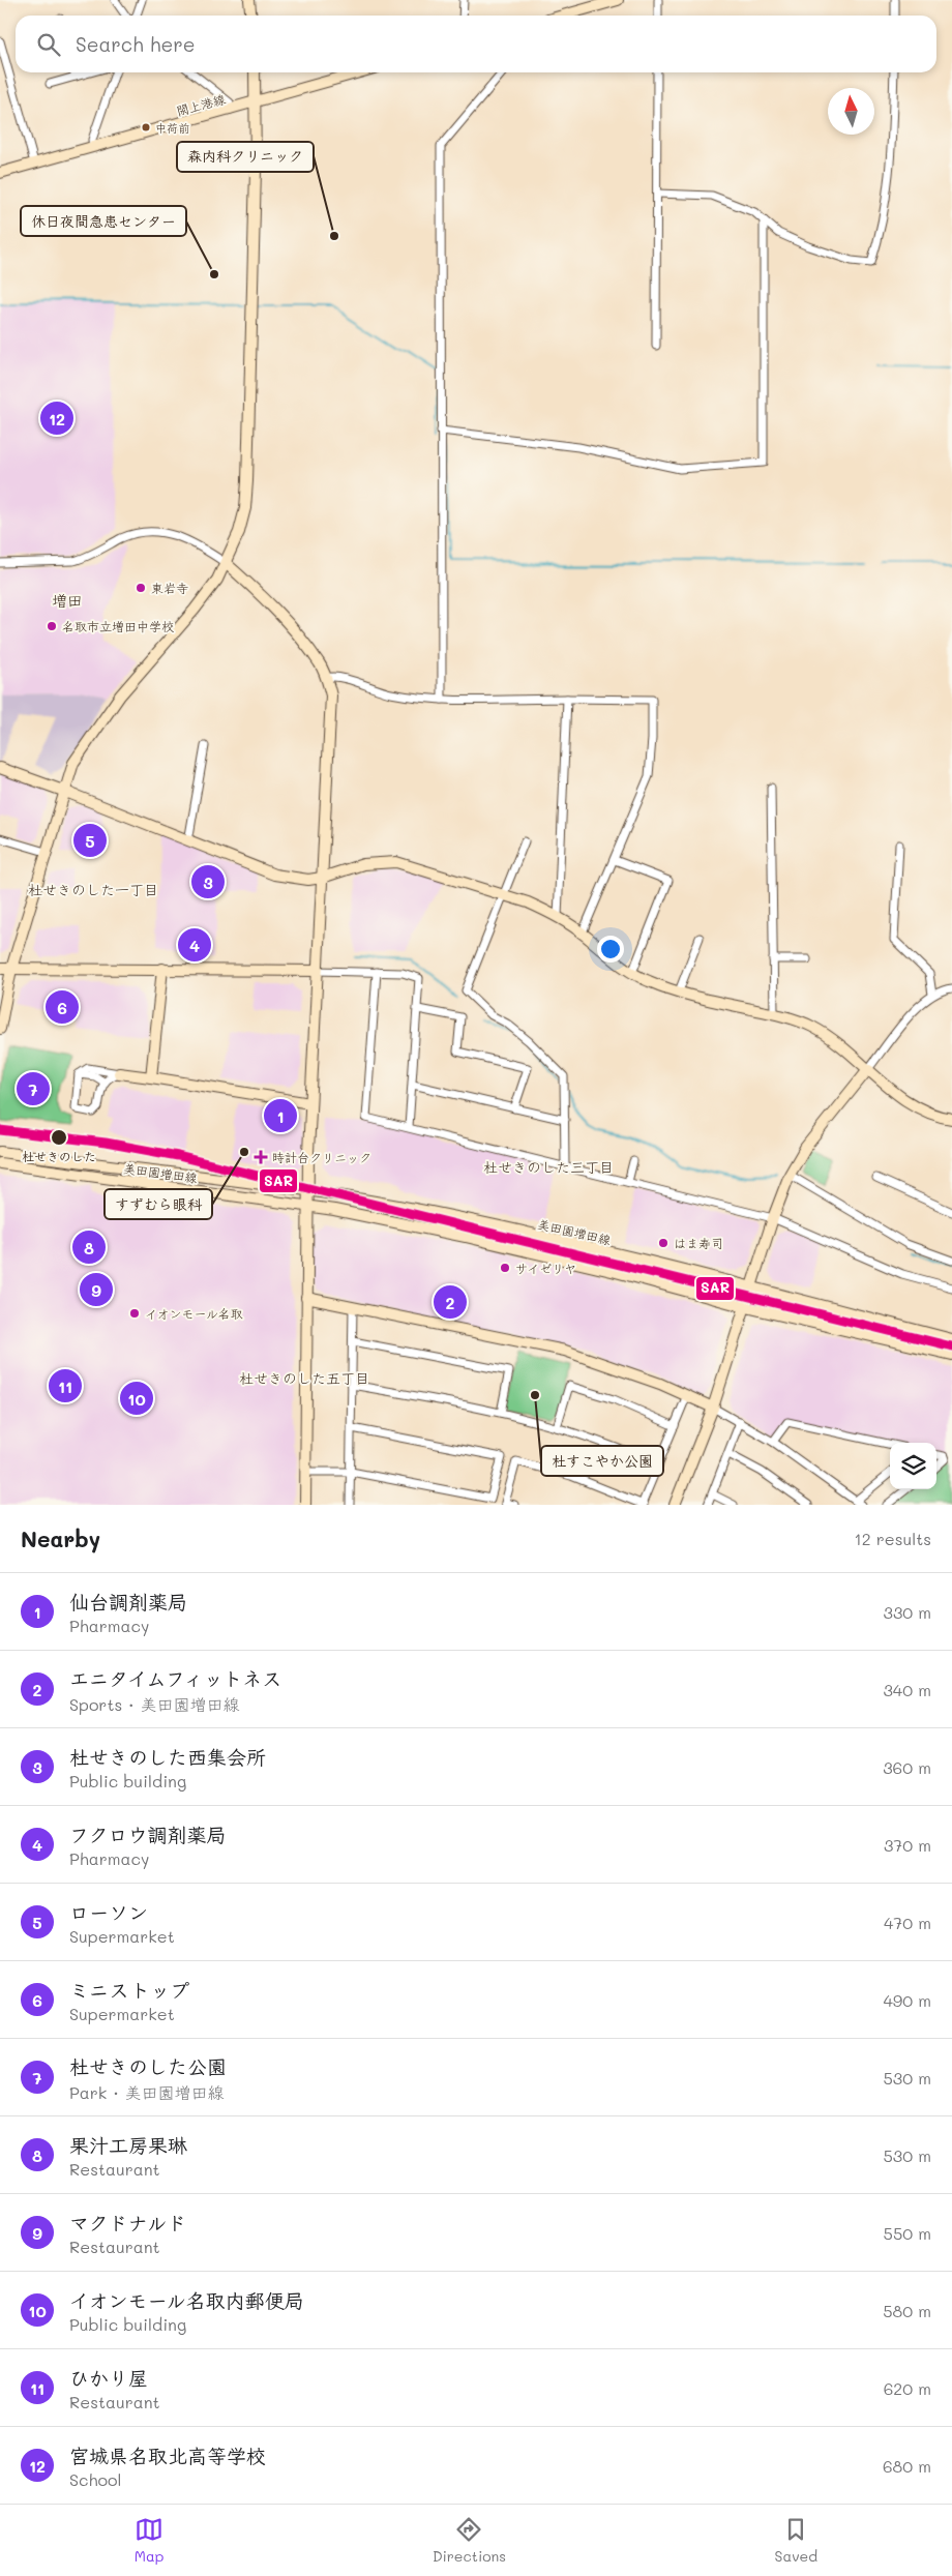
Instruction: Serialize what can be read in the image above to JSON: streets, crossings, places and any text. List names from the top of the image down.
{
  "streets": {
    "street": ["閖上港線", "美田園増田線"]
  },
  "districts": [
    "増田",
    "杜せきのした一丁目",
    "杜せきのした三丁目",
    "杜せきのした五丁目"
  ],
  "places": {
    "other": [
      "中荷前",
      "森内科クリニック",
      "休日夜間急患センター",
      "東岩寺",
      "名取市立増田中学校",
      "杜せきのした",
      "すずむら眼科",
      "はま寿司",
      "サイゼリヤ",
      "イオンモール名取",
      "杜すこやか公園"
    ],
    "health": ["時計台クリニック"]
  },
  "lines": ["transit line SAR"],
  "north": "top",
  "page": {
    "search": "Search here",
    "pins": [
      "12",
      "5",
      "3",
      "4",
      "6",
      "7",
      "1",
      "8",
      "9",
      "2",
      "11",
      "10"
    ],
    "heading": ["Nearby", "12 results"],
    "list": [
      {
        "mark": "1",
        "name": "仙台調剤薬局",
        "note": "Pharmacy",
        "value": "330 m"
      },
      {
        "mark": "2",
        "name": "エニタイムフィットネス",
        "note": "Sports · 美田園増田線",
        "value": "340 m"
      },
      {
        "mark": "3",
        "name": "杜せきのした西集会所",
        "note": "Public building",
        "value": "360 m"
      },
      {
        "mark": "4",
        "name": "フクロウ調剤薬局",
        "note": "Pharmacy",
        "value": "370 m"
      },
      {
        "mark": "5",
        "name": "ローソン",
        "note": "Supermarket",
        "value": "470 m"
      },
      {
        "mark": "6",
        "name": "ミニストップ",
        "note": "Supermarket",
        "value": "490 m"
      },
      {
        "mark": "7",
        "name": "杜せきのした公園",
        "note": "Park · 美田園増田線",
        "value": "530 m"
      },
      {
        "mark": "8",
        "name": "果汁工房果琳",
        "note": "Restaurant",
        "value": "530 m"
      },
      {
        "mark": "9",
        "name": "マクドナルド",
        "note": "Restaurant",
        "value": "550 m"
      },
      {
        "mark": "10",
        "name": "イオンモール名取内郵便局",
        "note": "Public building",
        "value": "580 m"
      },
      {
        "mark": "11",
        "name": "ひかり屋",
        "note": "Restaurant",
        "value": "620 m"
      },
      {
        "mark": "12",
        "name": "宮城県名取北高等学校",
        "note": "School",
        "value": "680 m"
      }
    ],
    "nav": ["Map", "Directions", "Saved"]
  }
}
